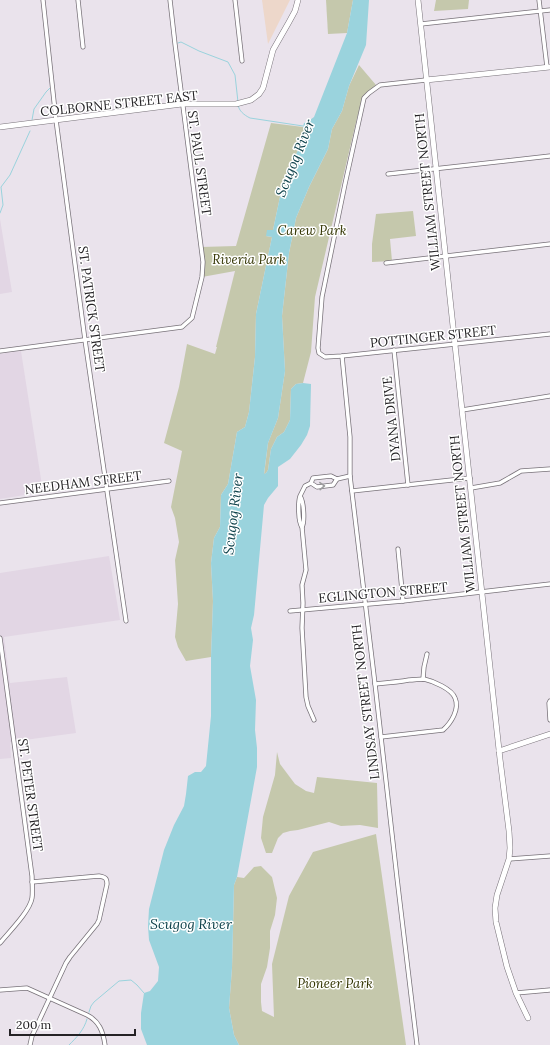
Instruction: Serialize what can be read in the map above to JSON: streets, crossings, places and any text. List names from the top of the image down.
{
  "streets": {
    "street": [
      "COLBORNE STREET EAST",
      "ST. PAUL STREET",
      "WILLIAM STREET NORTH",
      "ST. PATRICK STREET",
      "POTTINGER STREET",
      "DYANA DRIVE",
      "NEEDHAM STREET",
      "EGLINGTON STREET",
      "LINDSAY STREET NORTH",
      "ST. PETER STREET"
    ]
  },
  "crossings": [
    ["COLBORNE STREET EAST", "ST. PAUL STREET"],
    ["COLBORNE STREET EAST", "ST. PATRICK STREET"],
    ["ST. PAUL STREET", "ST. PATRICK STREET"],
    ["WILLIAM STREET NORTH", "POTTINGER STREET"],
    ["WILLIAM STREET NORTH", "EGLINGTON STREET"],
    ["ST. PATRICK STREET", "NEEDHAM STREET"],
    ["POTTINGER STREET", "DYANA DRIVE"],
    ["POTTINGER STREET", "LINDSAY STREET NORTH"],
    ["EGLINGTON STREET", "LINDSAY STREET NORTH"]
  ],
  "water": ["Scugog River"],
  "parks": ["Carew Park", "Riveria Park", "Pioneer Park"],
  "scale_bar": "200 m"
}
